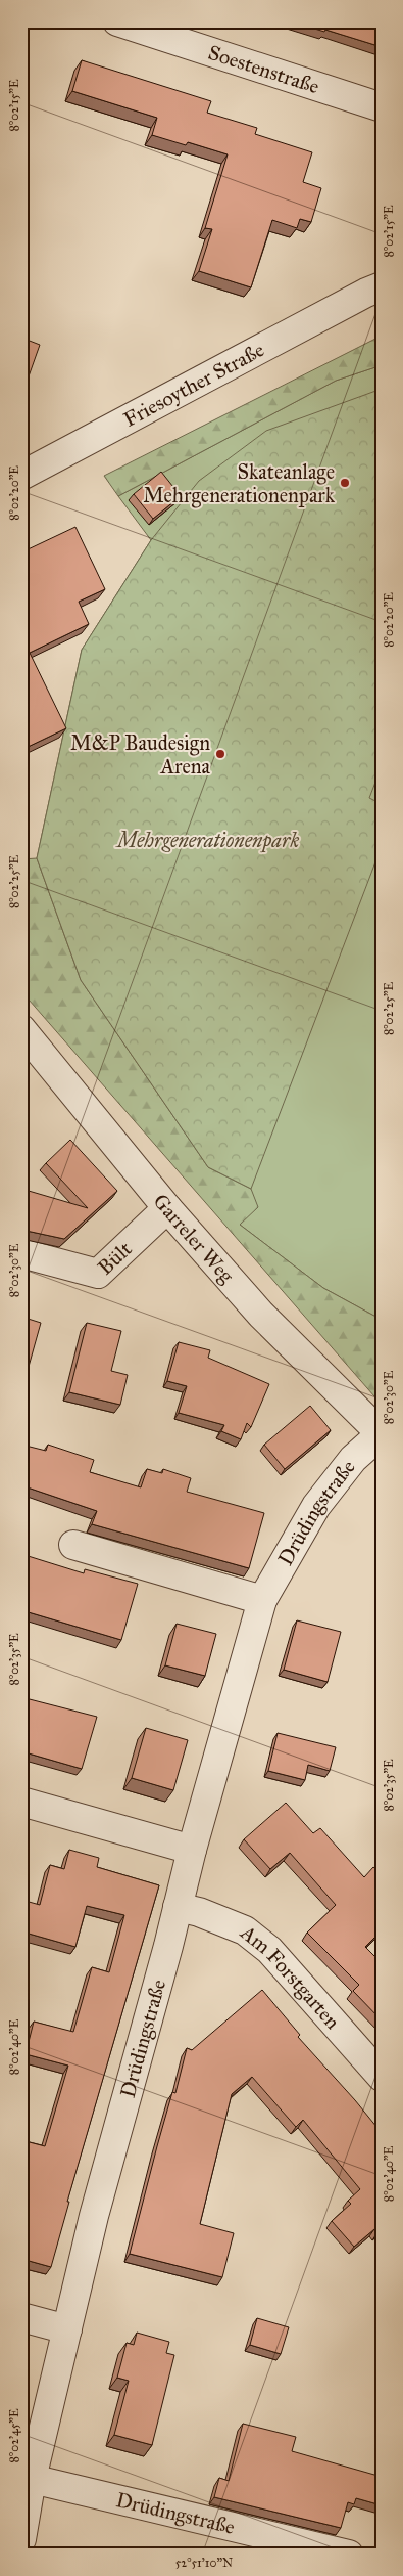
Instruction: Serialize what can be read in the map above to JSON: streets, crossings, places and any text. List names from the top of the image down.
{
  "streets": {
    "street": [
      "Soestenstraße",
      "Friesoyther Straße",
      "Garreler Weg",
      "Bült",
      "Drüdingstraße",
      "Am Forstgarten"
    ]
  },
  "crossings": [
    ["Garreler Weg", "Bült"],
    ["Garreler Weg", "Drüdingstraße"],
    ["Drüdingstraße", "Am Forstgarten"]
  ],
  "parks": ["Mehrgenerationenpark"],
  "places": ["Skateanlage Mehrgenerationenpark", "M&P Baudesign Arena"],
  "coordinates": [
    "8°02'15\"E",
    "8°02'20\"E",
    "8°02'25\"E",
    "8°02'30\"E",
    "8°02'35\"E",
    "8°02'40\"E",
    "8°02'45\"E",
    "52°51'10\"N"
  ]
}
